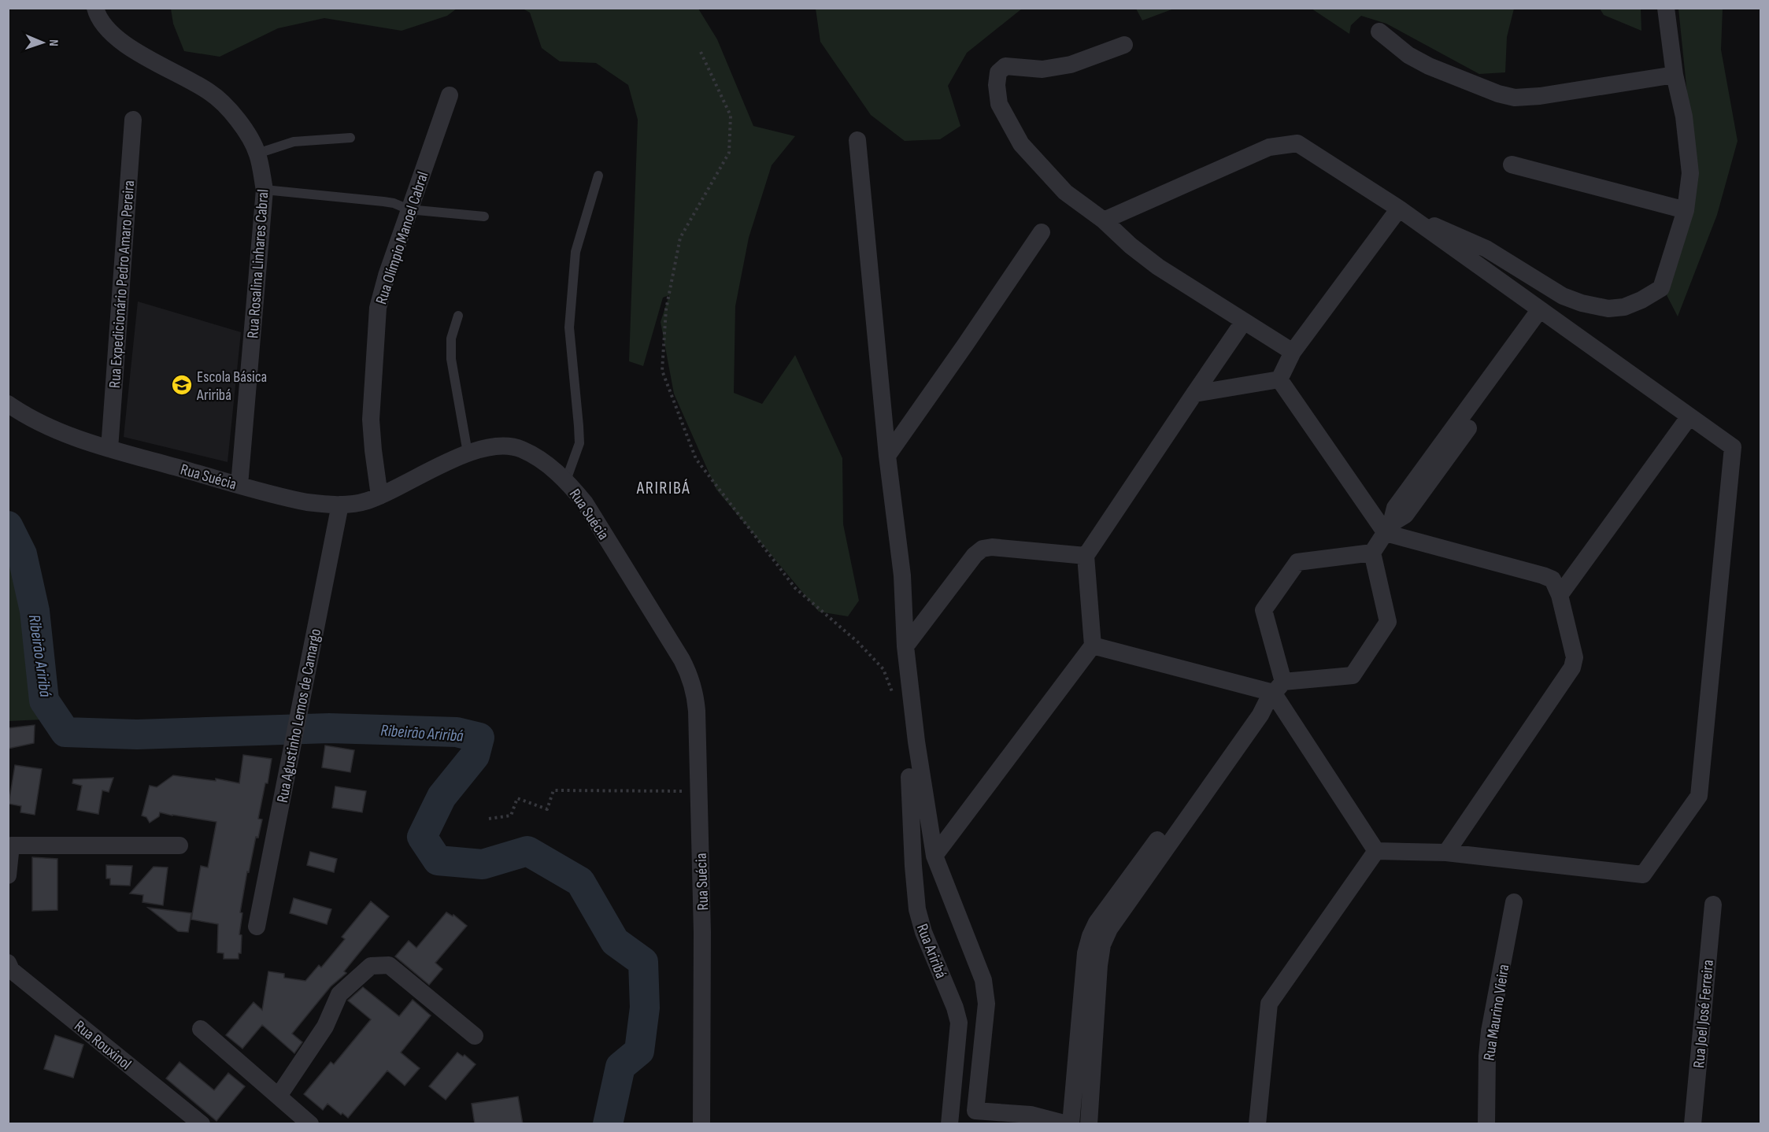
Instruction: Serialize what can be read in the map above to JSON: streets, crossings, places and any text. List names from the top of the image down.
{
  "streets": {
    "street": [
      "Rua Olímpio Manoel Cabral",
      "Rua Rosalina Linhares Cabral",
      "Rua Expedicionário Pedro Amaro Pereira",
      "Rua Suécia",
      "Rua Agustinho Lemos de Camargo",
      "Rua Ariribá",
      "Rua Maurino Vieira",
      "Rua Joel José Ferreira",
      "Rua Rouxinol"
    ]
  },
  "crossings": [
    ["Rua Olímpio Manoel Cabral", "Rua Suécia"],
    ["Rua Rosalina Linhares Cabral", "Rua Suécia"],
    ["Rua Expedicionário Pedro Amaro Pereira", "Rua Suécia"],
    ["Rua Suécia", "Rua Agustinho Lemos de Camargo"]
  ],
  "districts": ["ARIRIBÁ"],
  "water": ["Ribeirão Ariribá"],
  "places": {
    "school or university": ["Escola Básica Ariribá"]
  },
  "north": "right"
}
